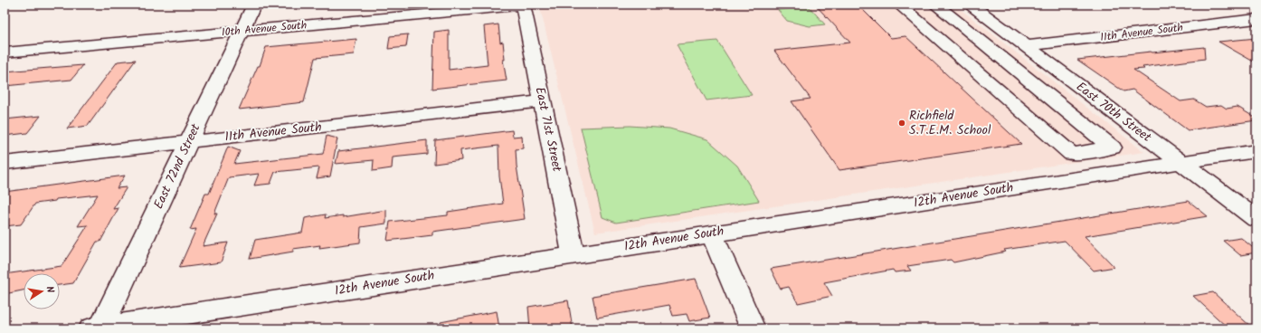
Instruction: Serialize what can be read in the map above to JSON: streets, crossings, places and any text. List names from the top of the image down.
{
  "streets": {
    "street": [
      "10th Avenue South",
      "11th Avenue South",
      "East 70th Street",
      "East 71st Street",
      "East 72nd Street",
      "12th Avenue South"
    ]
  },
  "crossings": [
    ["10th Avenue South", "East 71st Street"],
    ["10th Avenue South", "East 72nd Street"],
    ["11th Avenue South", "East 70th Street"],
    ["11th Avenue South", "East 71st Street"],
    ["11th Avenue South", "East 72nd Street"],
    ["East 70th Street", "12th Avenue South"],
    ["East 71st Street", "12th Avenue South"],
    ["East 72nd Street", "12th Avenue South"]
  ],
  "places": ["Richfield S.T.E.M. School"],
  "north": "right"
}
